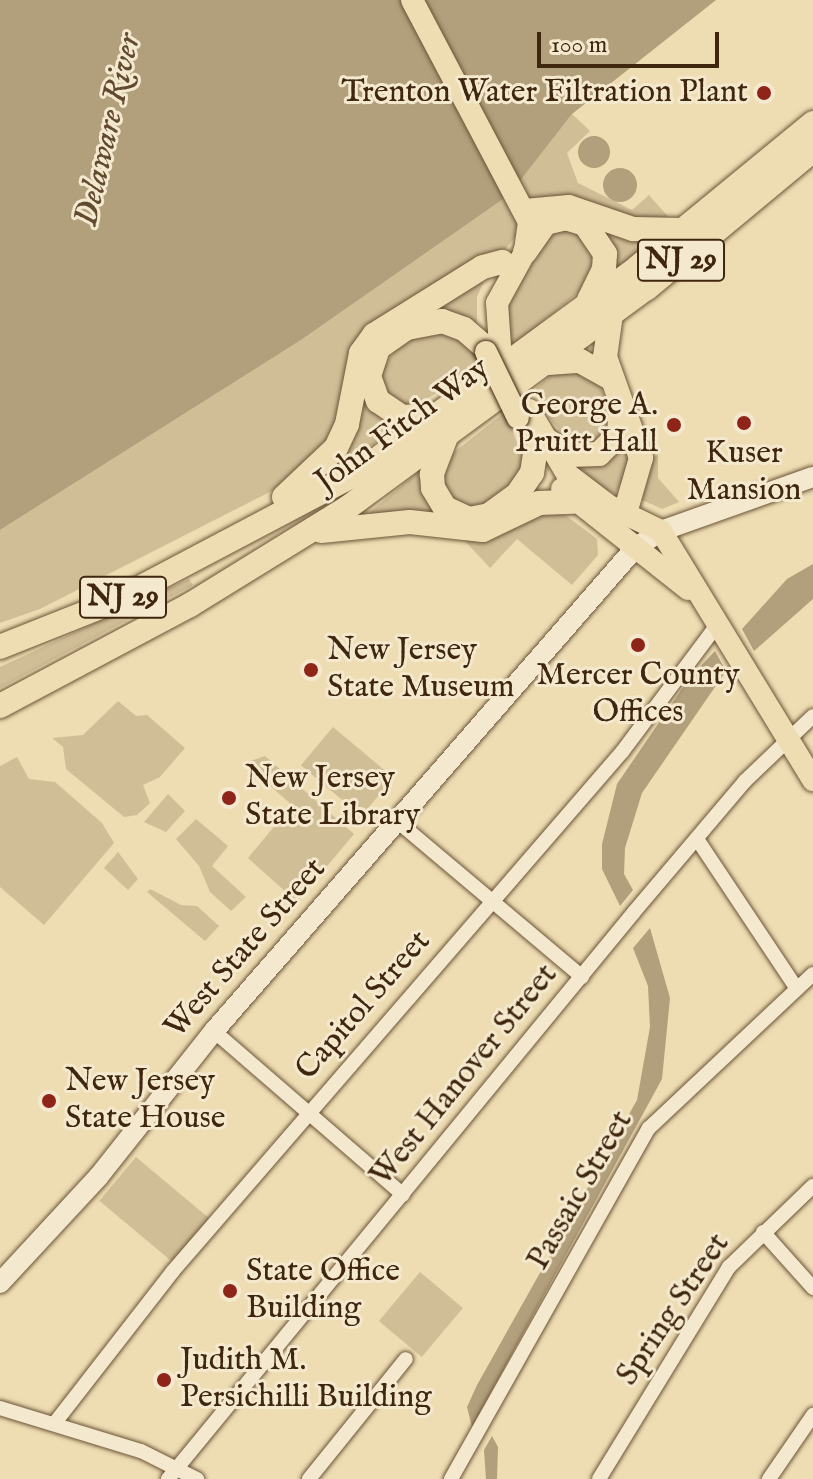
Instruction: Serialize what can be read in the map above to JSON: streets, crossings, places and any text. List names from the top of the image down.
{
  "streets": {
    "highway": ["NJ 29", "John Fitch Way"],
    "street": [
      "West State Street",
      "Capitol Street",
      "West Hanover Street",
      "Passaic Street",
      "Spring Street"
    ]
  },
  "water": ["Delaware River"],
  "places": [
    "Trenton Water Filtration Plant",
    "Kuser Mansion",
    "George A. Pruitt Hall",
    "Mercer County Offices",
    "New Jersey State Museum",
    "New Jersey State Library",
    "New Jersey State House",
    "State Office Building",
    "Judith M. Persichilli Building"
  ],
  "scale_bar": "100 m"
}
